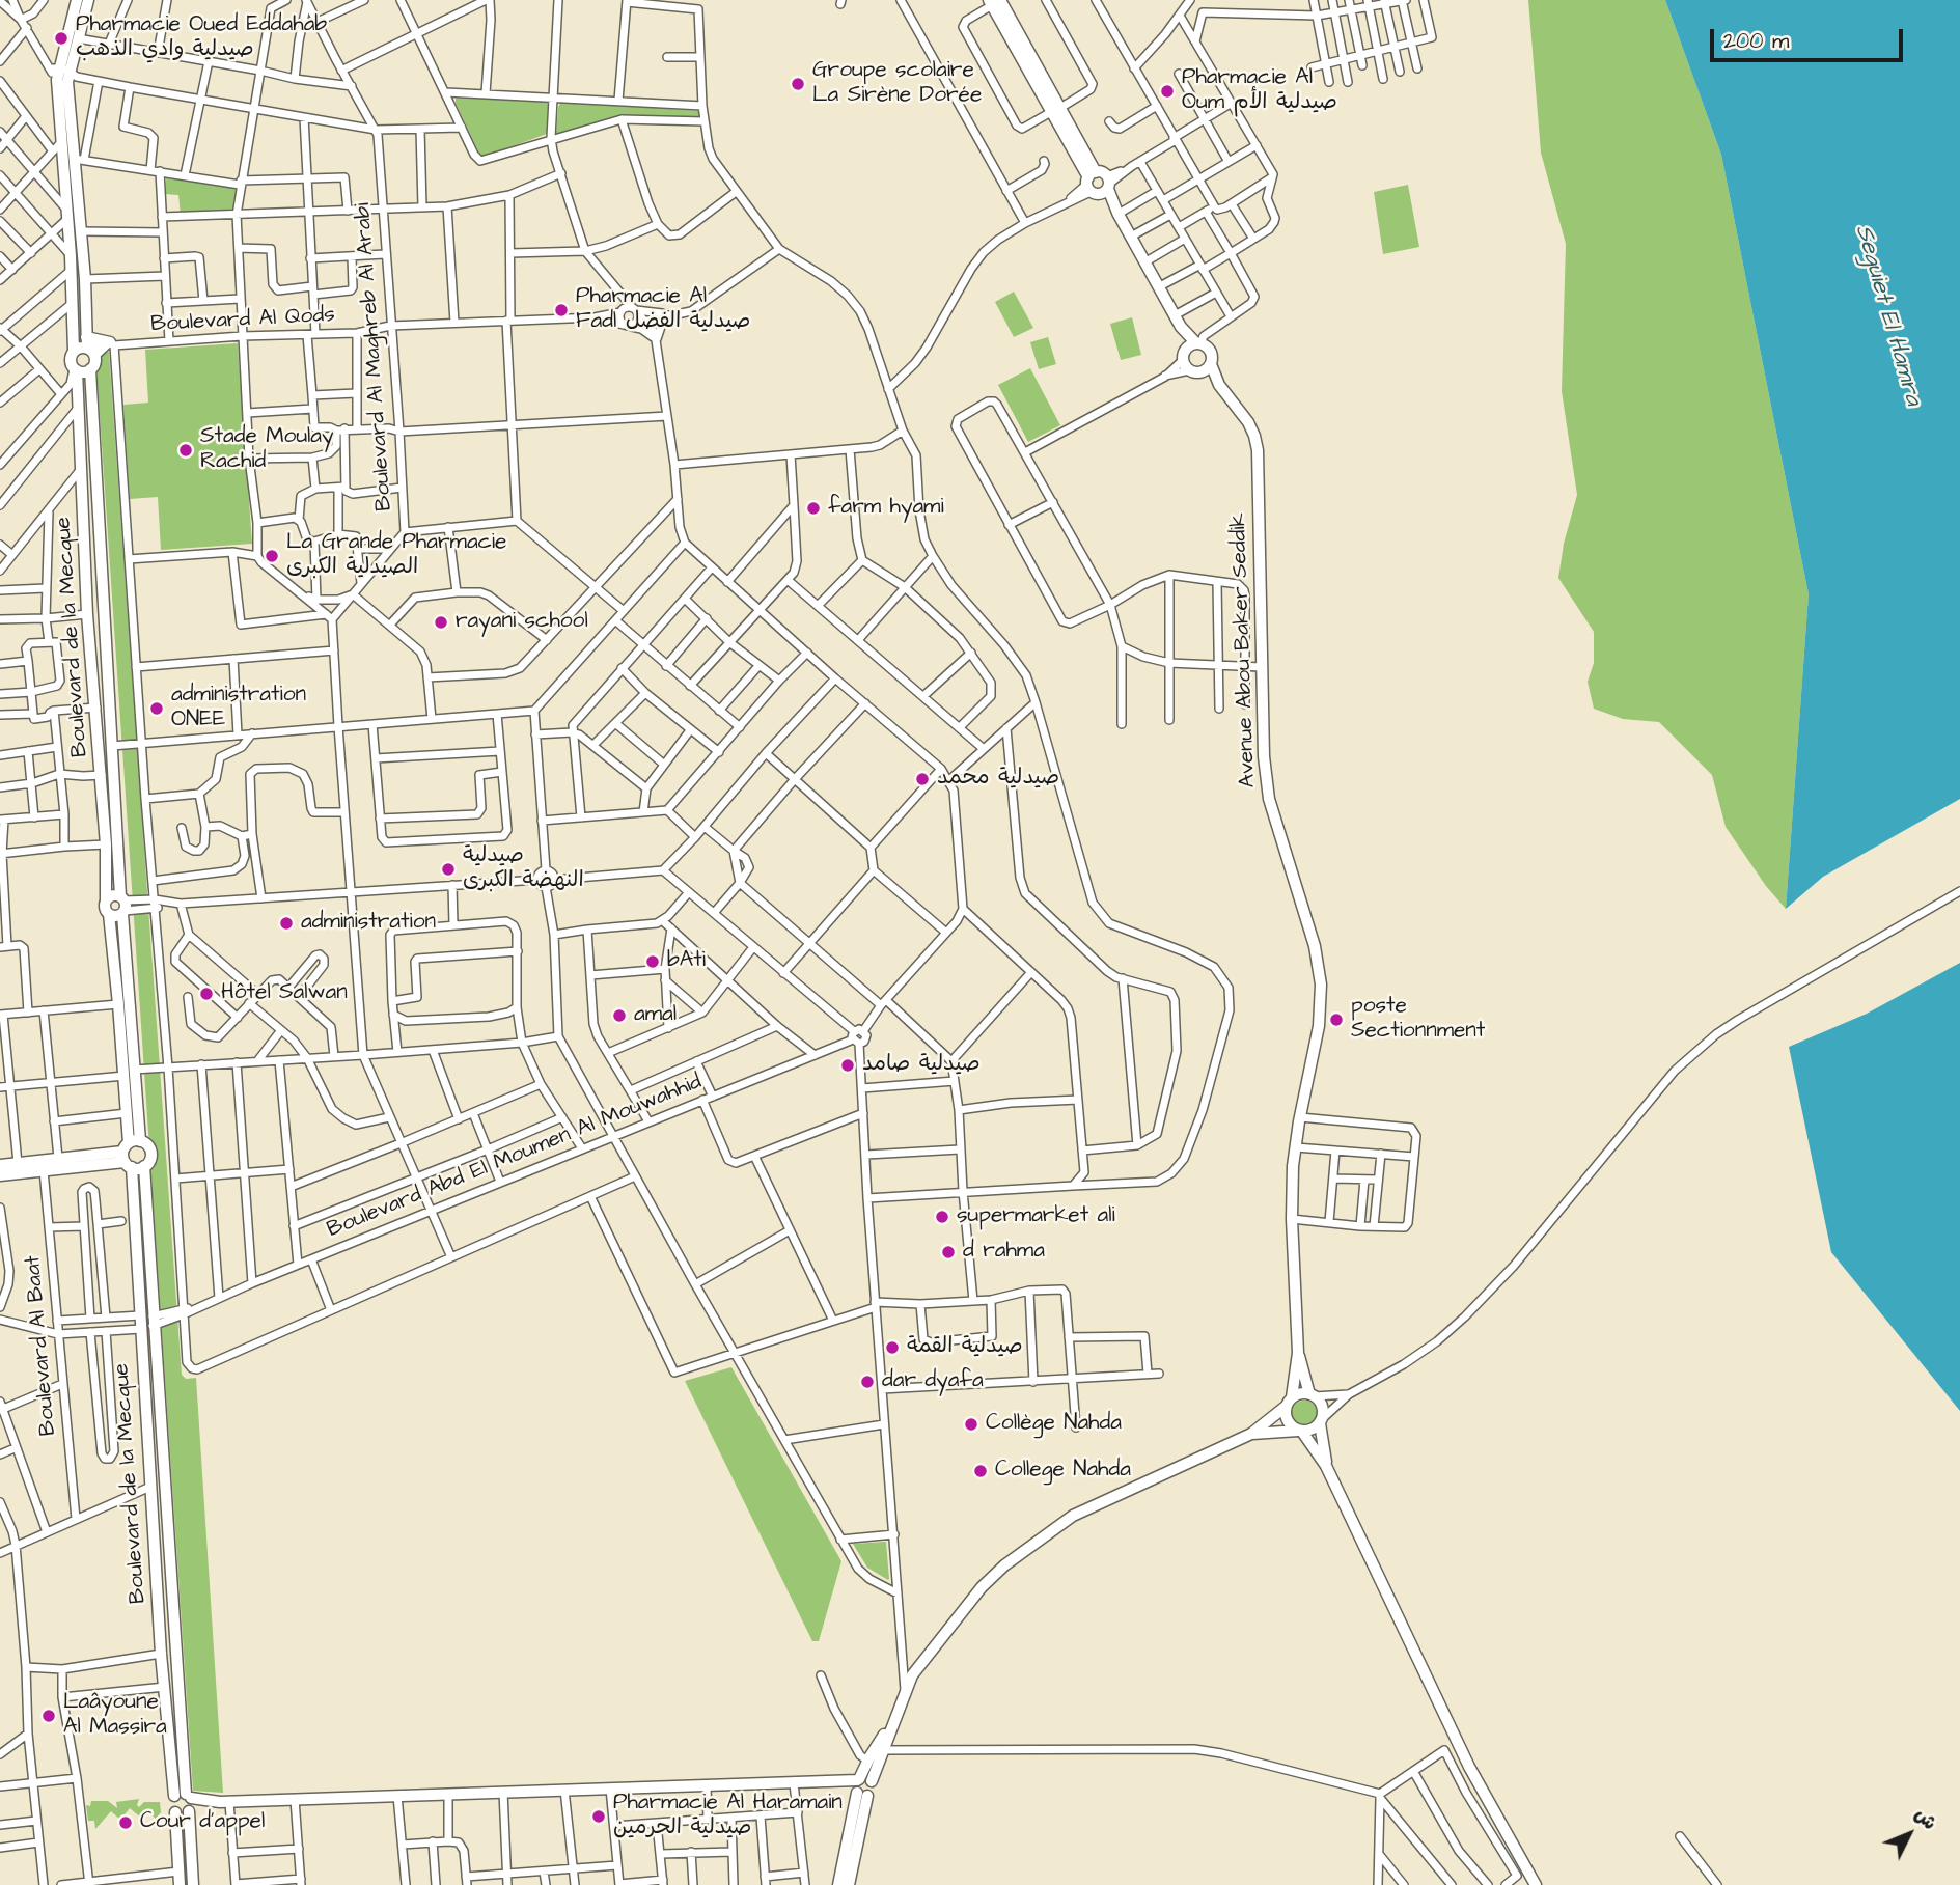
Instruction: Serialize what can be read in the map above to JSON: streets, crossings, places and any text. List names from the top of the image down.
{
  "streets": {
    "main road": ["Boulevard de la Mecque", "Avenue Abou Baker Seddik"],
    "street": [
      "Boulevard Al Qods",
      "Boulevard Al Maghreb Al Arabi",
      "Boulevard Abd El Moumen Al Mouwahhid",
      "Boulevard Al Baat"
    ]
  },
  "crossings": [
    ["Boulevard Al Qods", "Boulevard Al Maghreb Al Arabi"],
    ["Boulevard de la Mecque", "Boulevard Abd El Moumen Al Mouwahhid"]
  ],
  "water": ["Seguiet El Hamra"],
  "places": [
    "Pharmacie Oued Eddahab صيدلية وادي الذهب",
    "Groupe scolaire La Sirène Dorée",
    "Pharmacie Al Oum صيدلية الأم",
    "Pharmacie Al Fadl صيدلية الفضل",
    "Stade Moulay Rachid",
    "farm hyami",
    "La Grande Pharmacie الصيدلية الكبرى",
    "rayani school",
    "administration ONEE",
    "صيدلية محمد",
    "صيدلية النهضة الكبرى",
    "administration",
    "bAti",
    "Hôtel Salwan",
    "amal",
    "poste Sectionnment",
    "صيدلية صامد",
    "supermarket ali",
    "d rahma",
    "صيدلية القمة",
    "dar dyafa",
    "Collège Nahda",
    "College Nahda",
    "Laâyoune Al Massira",
    "Pharmacie Al Haramain صيدلية الحرمين",
    "Cour d'appel"
  ],
  "scale_bar": "200 m",
  "north": "top right"
}
